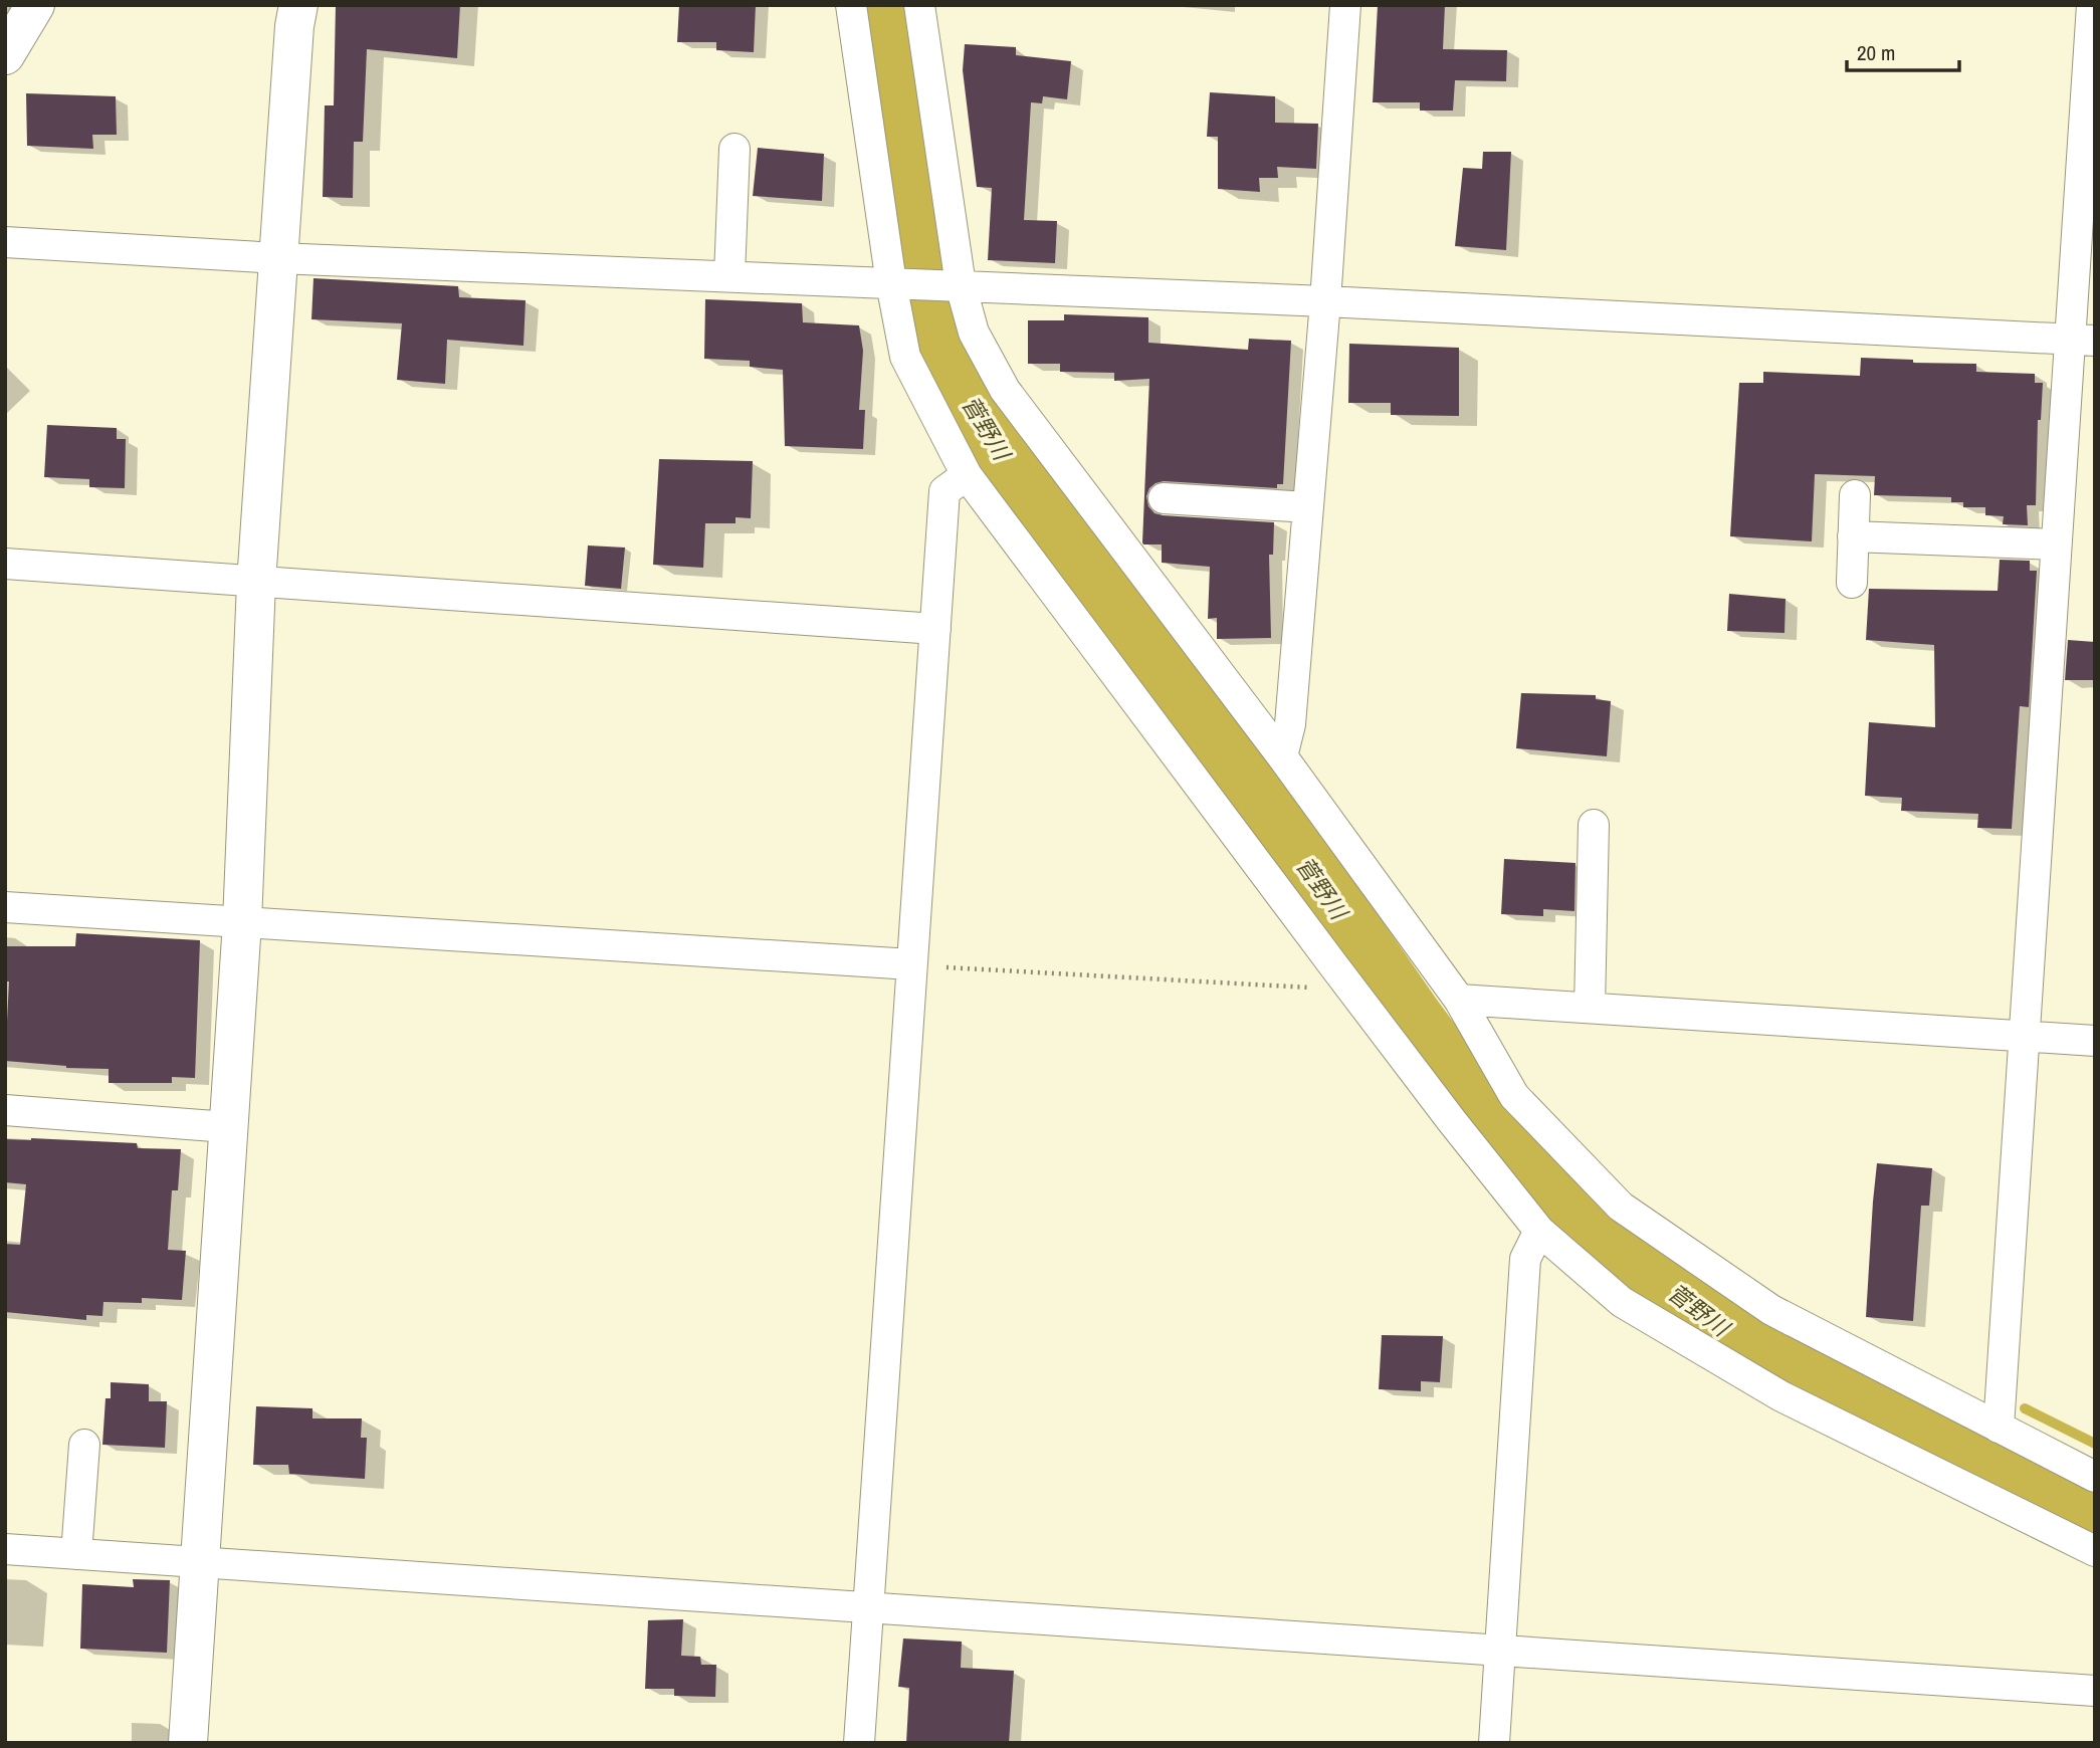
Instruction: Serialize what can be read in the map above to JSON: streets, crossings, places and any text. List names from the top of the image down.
{
  "water": ["菅野川"],
  "scale_bar": "20 m"
}
